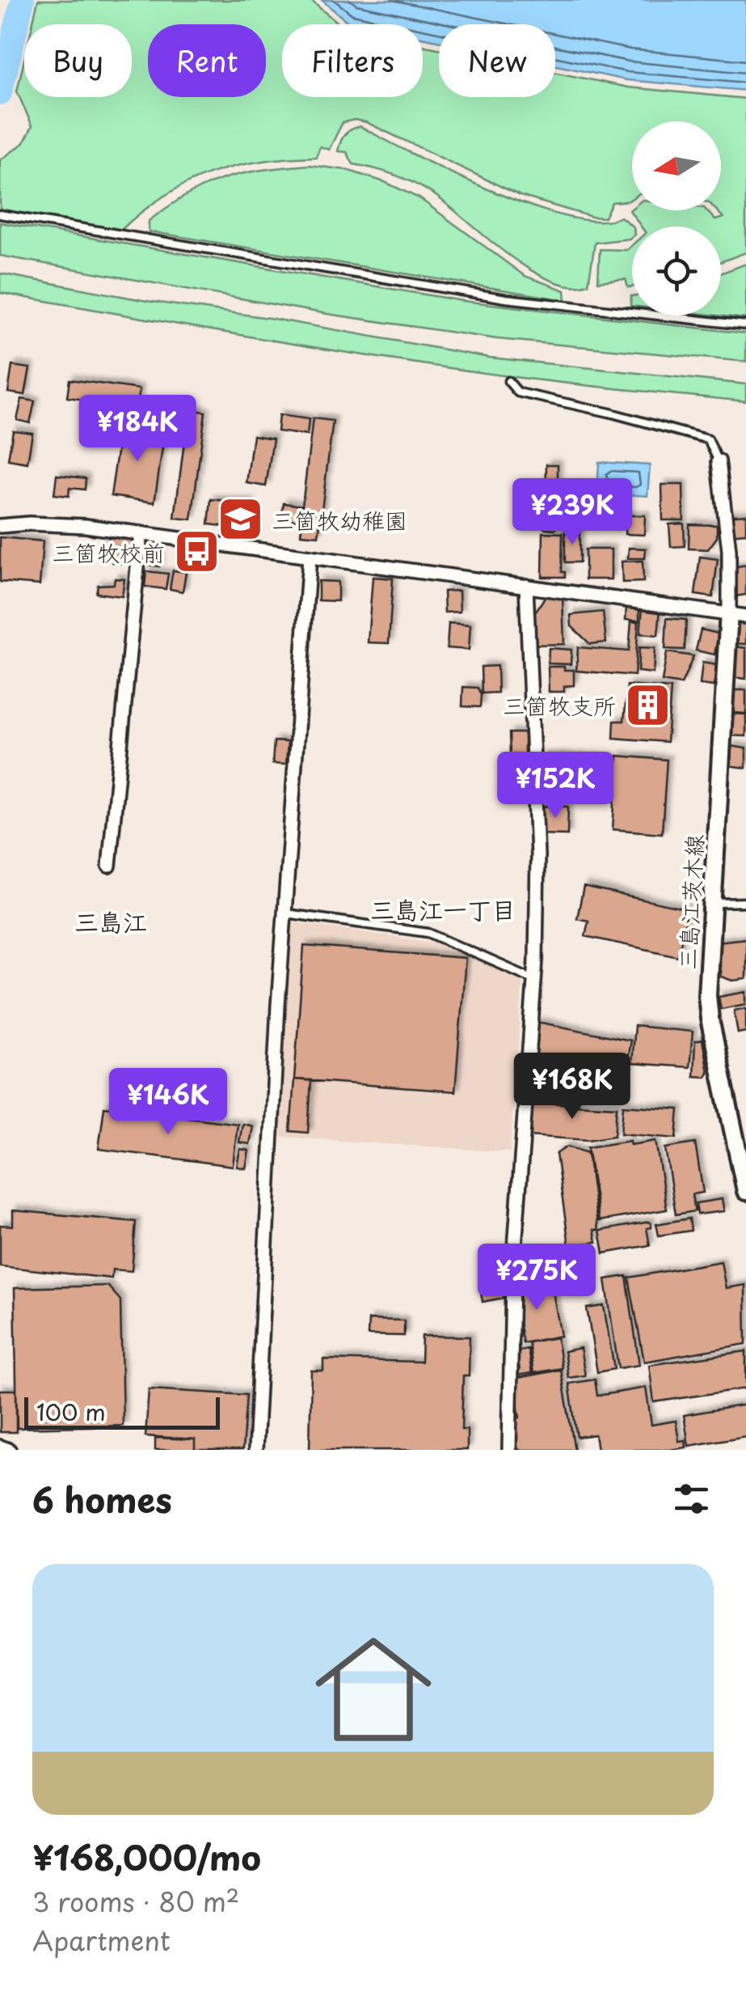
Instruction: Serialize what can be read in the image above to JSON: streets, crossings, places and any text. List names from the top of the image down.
{
  "streets": {
    "main road": ["三島江茨木線"]
  },
  "districts": ["三島江一丁目", "三島江"],
  "places": {
    "school or university": ["三箇牧幼稚園"],
    "bus stop": ["三箇牧校前"],
    "building": ["三箇牧支所"]
  },
  "scale_bar": "100 m",
  "north": "left",
  "page": {
    "chip": [
      "Buy",
      "Rent",
      "Filters",
      "New"
    ],
    "price": [
      "¥184K",
      "¥239K",
      "¥152K",
      "¥168K",
      "¥146K",
      "¥275K"
    ],
    "scale": "100 m",
    "heading": "6 homes",
    "list": [
      {
        "name": "¥168,000/mo",
        "note": "3 rooms · 80 m² · Apartment"
      }
    ]
  }
}
